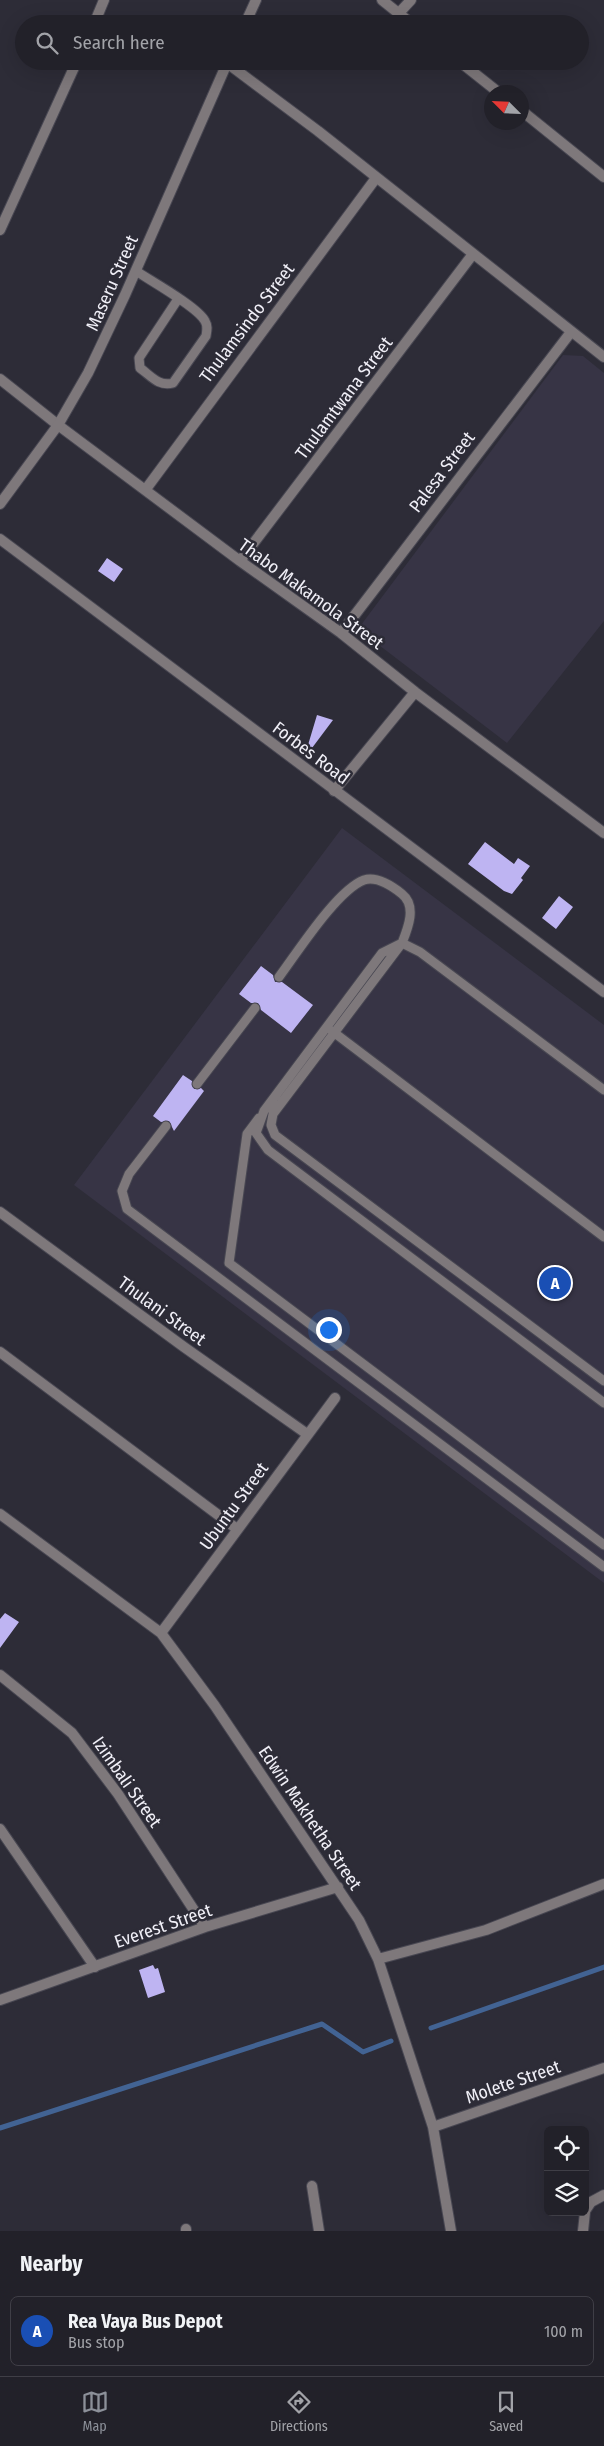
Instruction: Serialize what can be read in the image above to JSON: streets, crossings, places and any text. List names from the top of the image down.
{
  "streets": {
    "street": [
      "Maseru Street",
      "Thulamsindo Street",
      "Thulamtwana Street",
      "Palesa Street",
      "Thabo Makamola Street",
      "Forbes Road",
      "Thulani Street",
      "Ubuntu Street",
      "Izimbali Street",
      "Edwin Makhetha Street",
      "Everest Street",
      "Molete Street"
    ]
  },
  "crossings": [
    ["Maseru Street", "Thabo Makamola Street"],
    ["Thulamsindo Street", "Thabo Makamola Street"],
    ["Thulamtwana Street", "Thabo Makamola Street"],
    ["Palesa Street", "Thabo Makamola Street"],
    ["Thulani Street", "Ubuntu Street"],
    ["Ubuntu Street", "Edwin Makhetha Street"],
    ["Izimbali Street", "Everest Street"],
    ["Edwin Makhetha Street", "Everest Street"],
    ["Edwin Makhetha Street", "Molete Street"]
  ],
  "north": "top left",
  "page": {
    "search": "Search here",
    "pins": "A",
    "heading": "Nearby",
    "list": [
      {
        "mark": "A",
        "name": "Rea Vaya Bus Depot",
        "note": "Bus stop",
        "value": "100 m"
      }
    ],
    "nav": ["Map", "Directions", "Saved"]
  }
}
